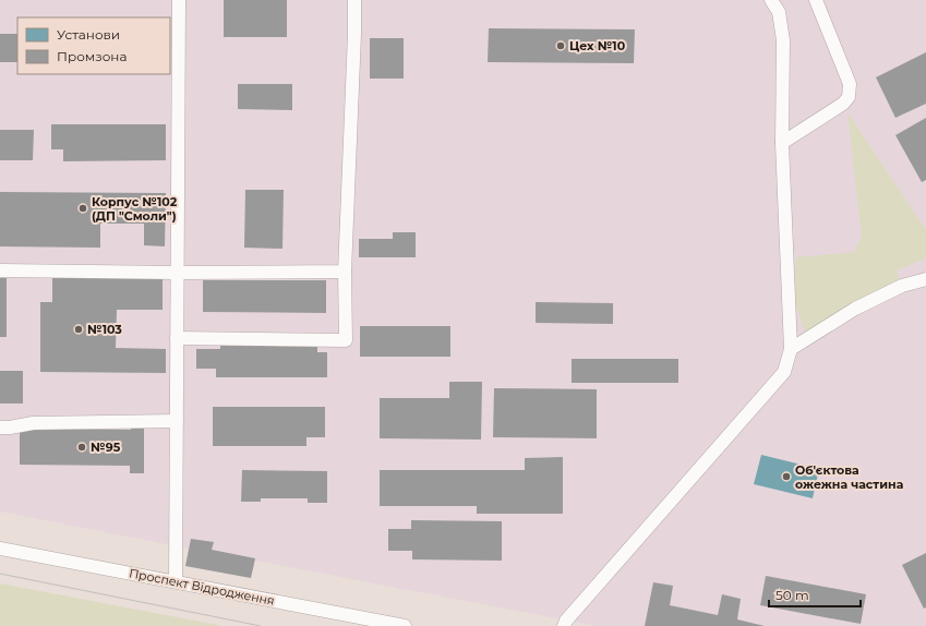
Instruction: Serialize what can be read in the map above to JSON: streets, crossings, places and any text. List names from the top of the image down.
{
  "streets": {
    "street": ["Проспект Відродження"]
  },
  "places": [
    "Цех №10",
    "Корпус №102 (ДП \"Смоли\")",
    "№103",
    "№95",
    "Об'єктова ожежна частина"
  ],
  "legend": ["Установи", "Промзона"],
  "scale_bar": "50 m"
}
